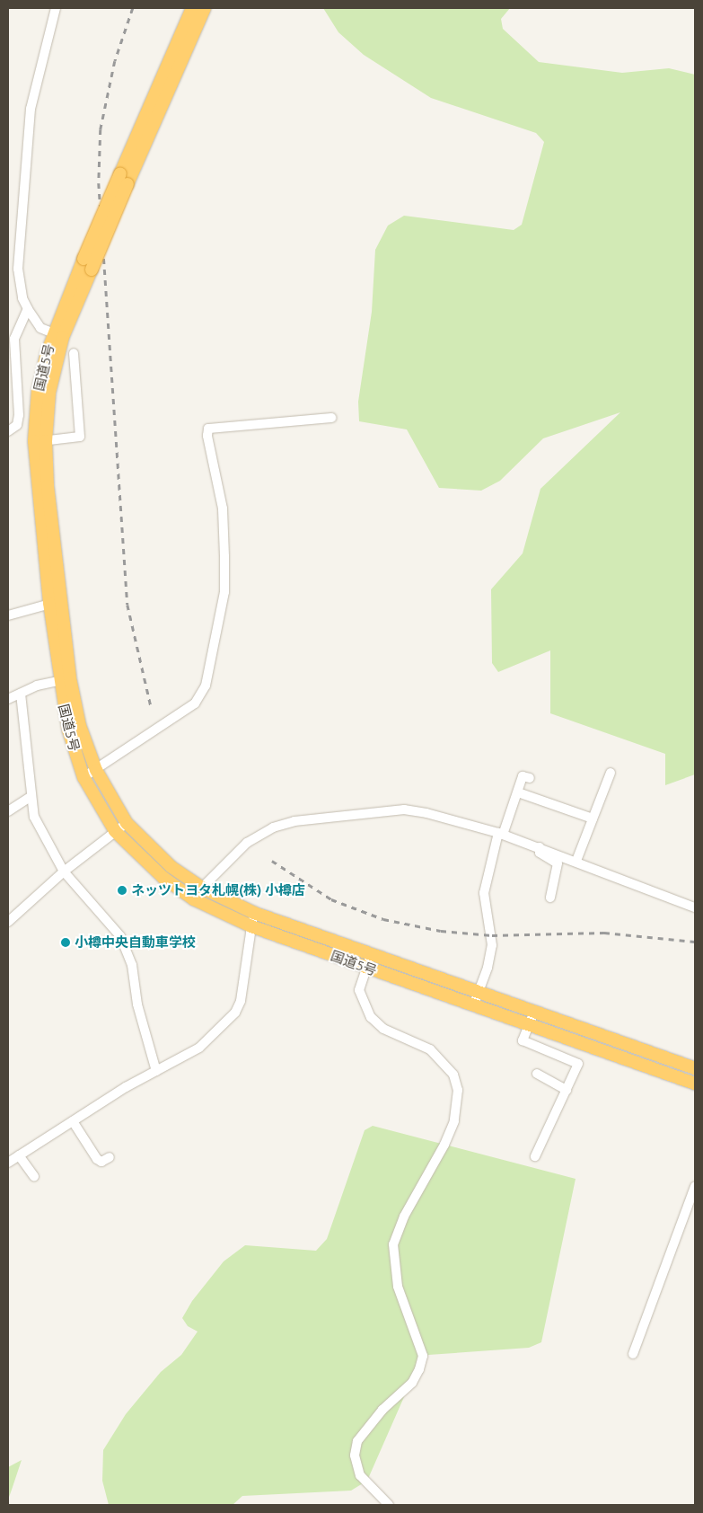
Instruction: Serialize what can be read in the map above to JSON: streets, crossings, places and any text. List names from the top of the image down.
{
  "streets": {
    "highway": ["国道5号"]
  },
  "places": ["ネッツトヨタ札幌(株) 小樽店", "小樽中央自動車学校"]
}
